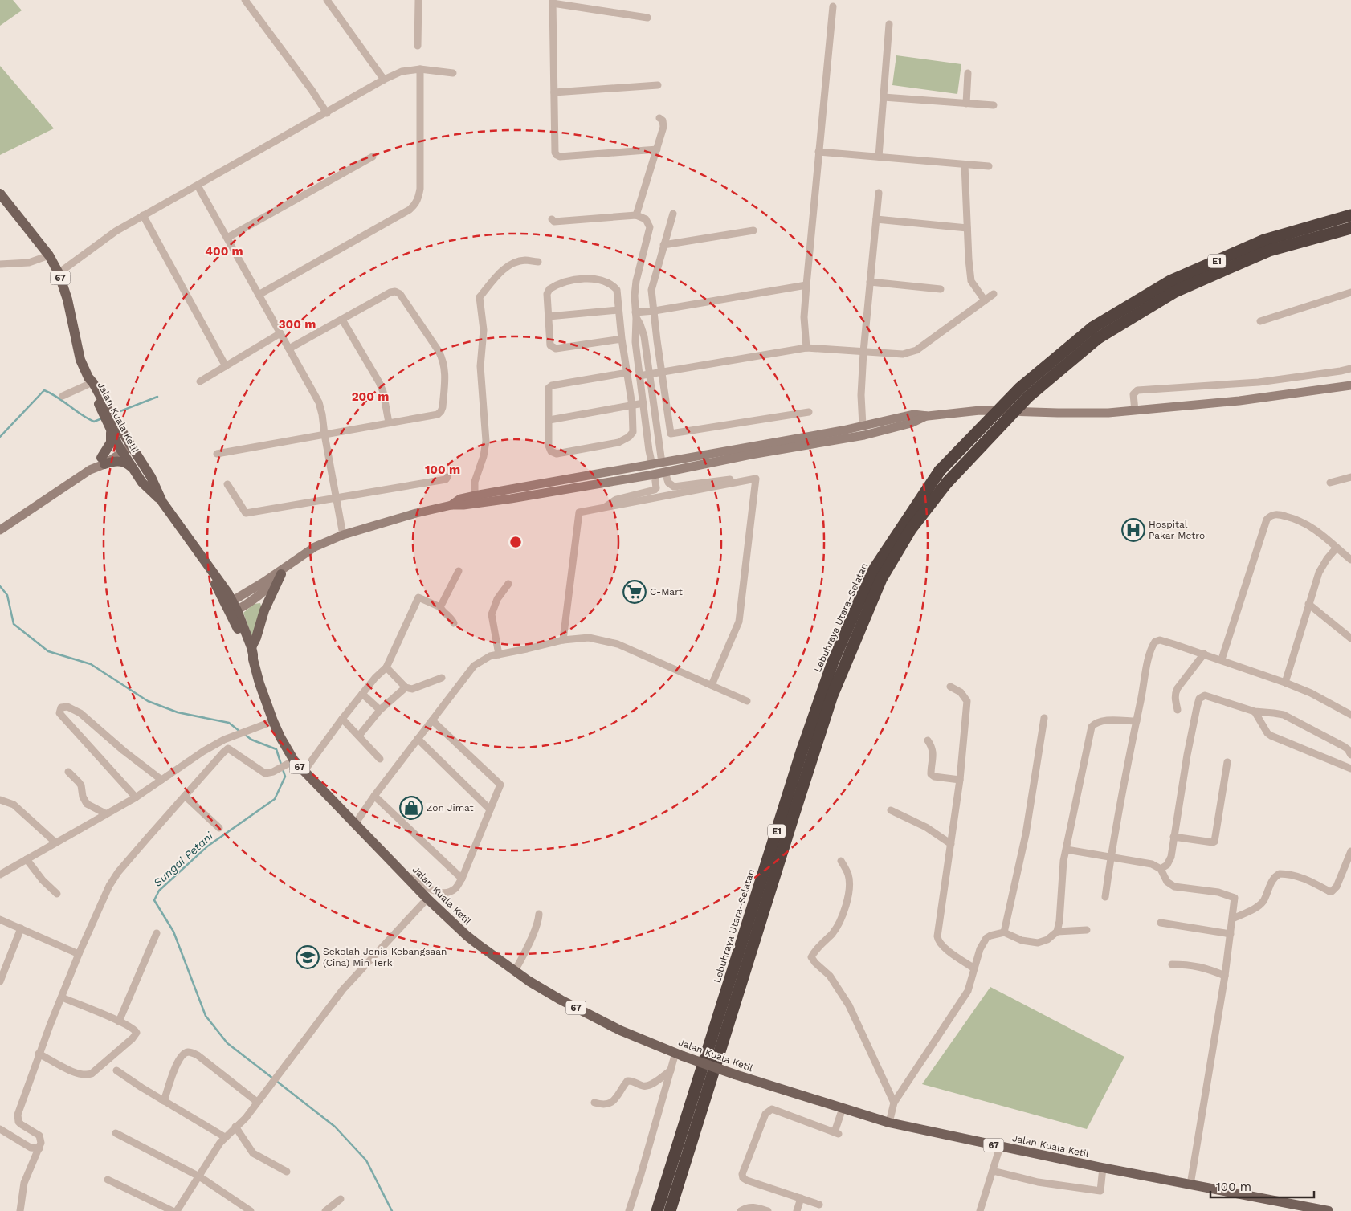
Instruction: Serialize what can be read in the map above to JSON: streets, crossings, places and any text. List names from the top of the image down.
{
  "streets": {
    "highway": ["E1", "Lebuhraya Utara–Selatan"],
    "main road": ["67", "Jalan Kuala Ketil"]
  },
  "water": ["Sungai Petani"],
  "places": {
    "hospital": ["Hospital Pakar Metro"],
    "supermarket": ["C-Mart"],
    "shop": ["Zon Jimat"],
    "school or university": ["Sekolah Jenis Kebangsaan (Cina) Min Terk"]
  },
  "scale_bar": "100 m",
  "rings": [
    "400 m",
    "300 m",
    "200 m",
    "100 m"
  ]
}
